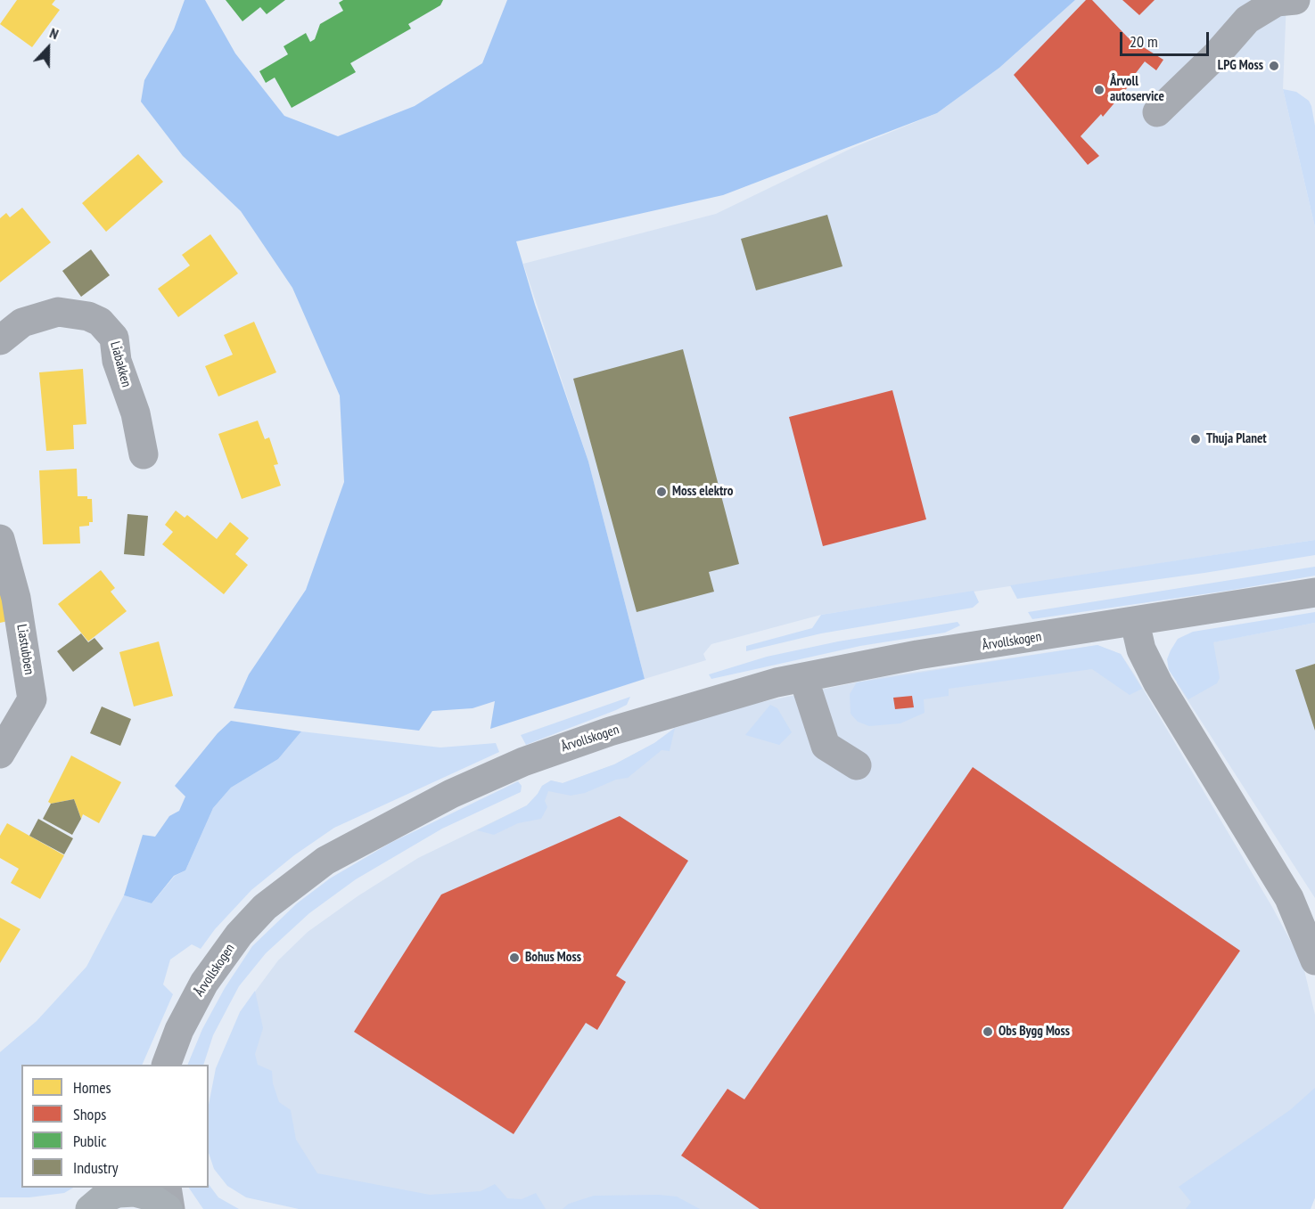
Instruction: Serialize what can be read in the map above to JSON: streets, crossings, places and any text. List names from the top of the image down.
{
  "streets": {
    "street": ["Liabakken", "Årvollskogen", "Liastubben"]
  },
  "places": [
    "LPG Moss",
    "Årvoll autoservice",
    "Thuja Planet",
    "Moss elektro",
    "Bohus Moss",
    "Obs Bygg Moss"
  ],
  "legend": [
    "Homes",
    "Shops",
    "Public",
    "Industry"
  ],
  "scale_bar": "20 m",
  "north": "top"
}
